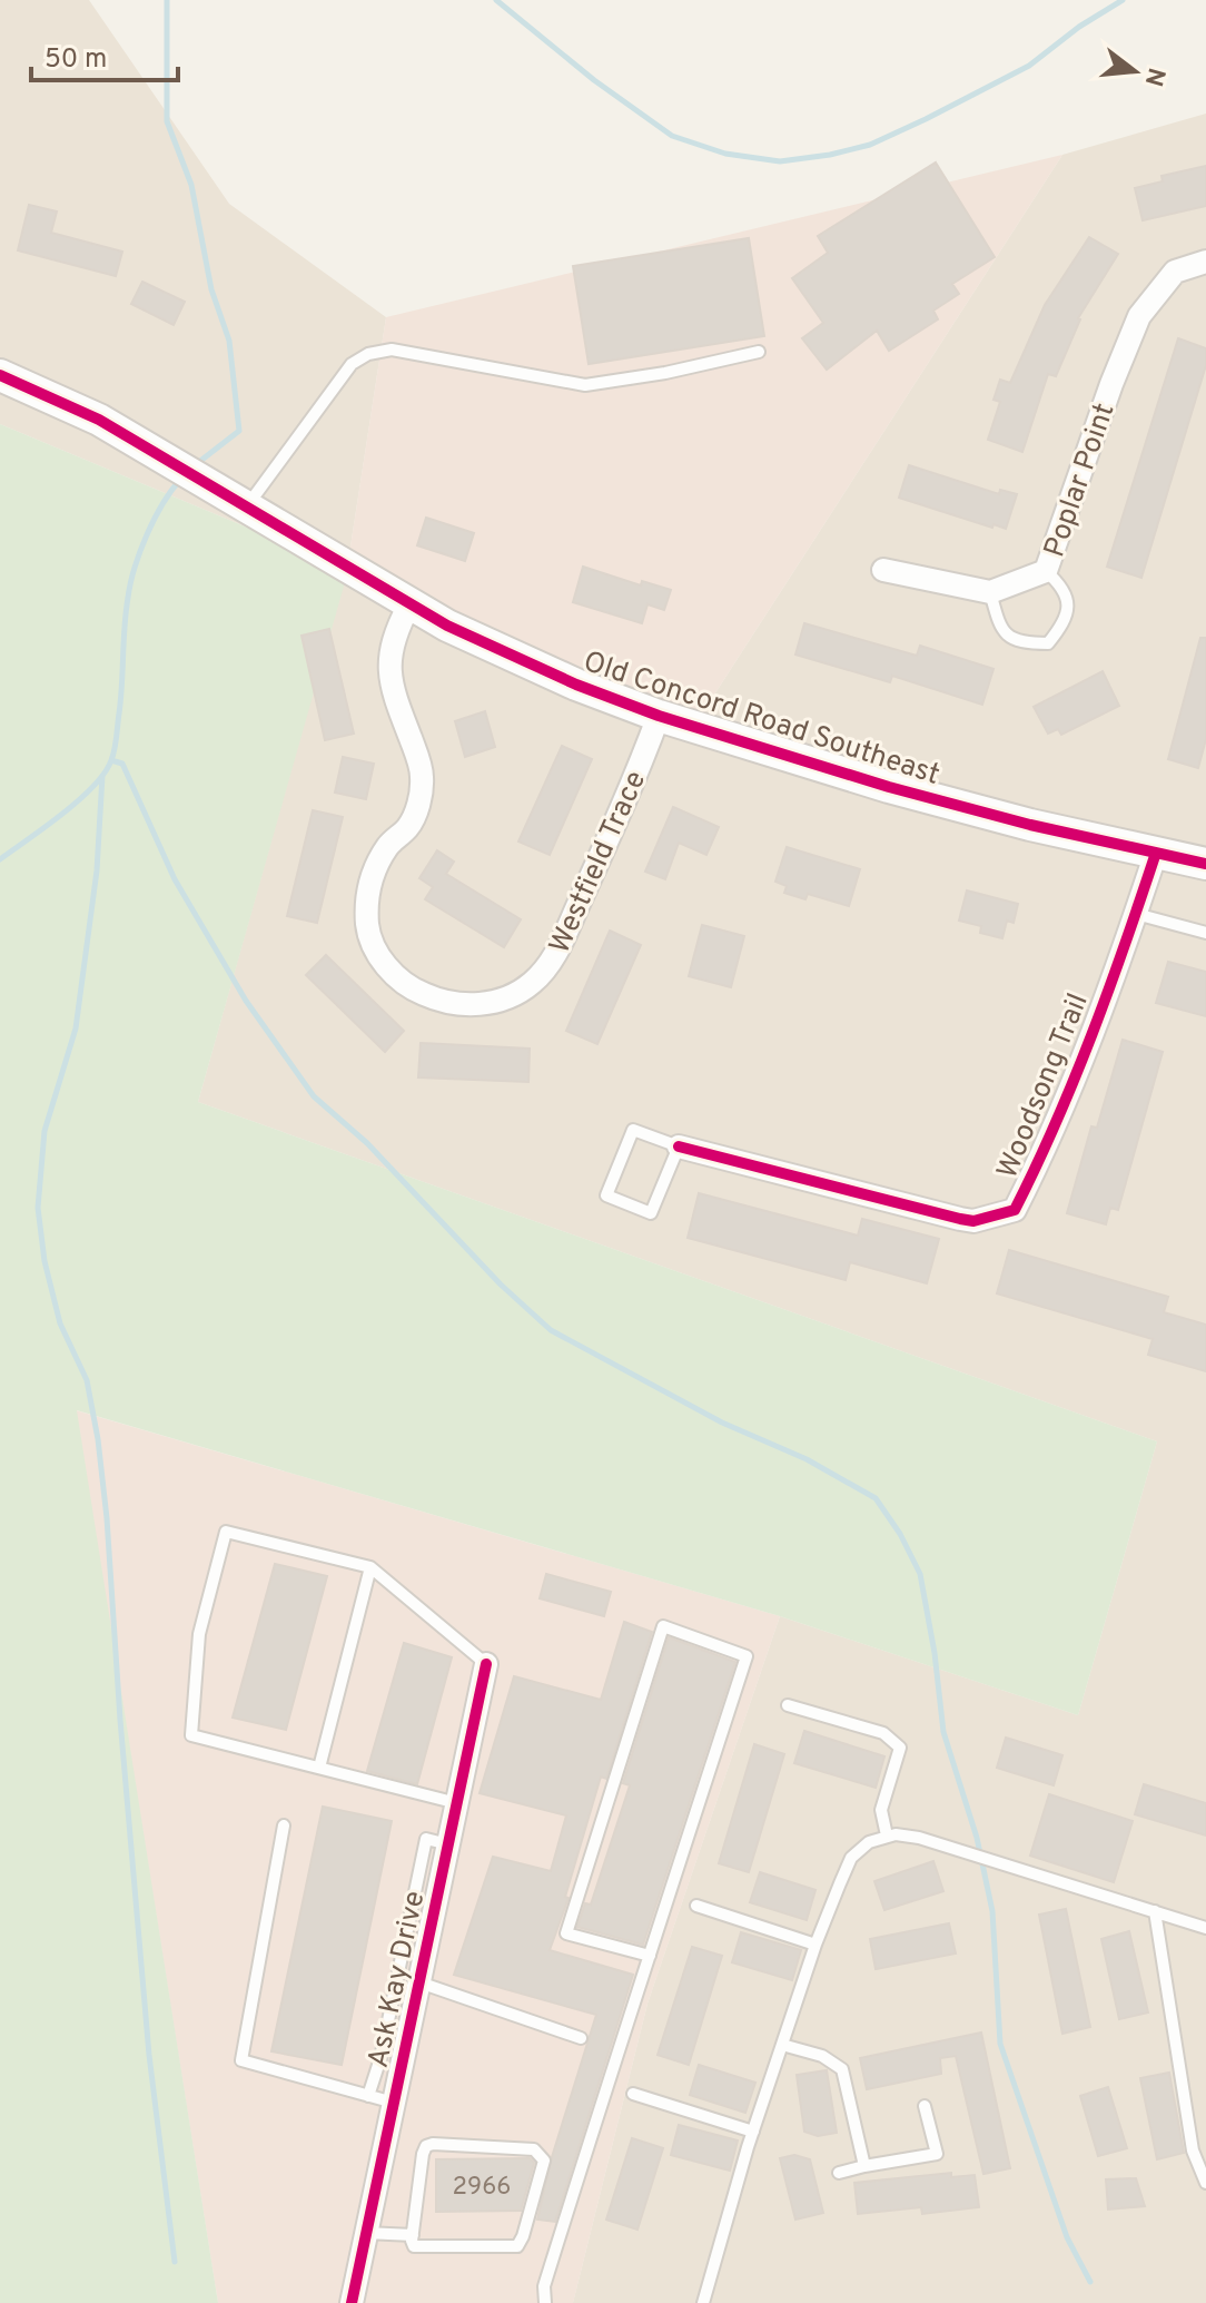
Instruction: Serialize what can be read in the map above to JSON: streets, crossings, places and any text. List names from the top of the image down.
{
  "streets": {
    "street": [
      "Poplar Point",
      "Old Concord Road Southeast",
      "Westfield Trace",
      "Woodsong Trail",
      "Ask Kay Drive"
    ]
  },
  "crossings": [
    ["Old Concord Road Southeast", "Westfield Trace"],
    ["Old Concord Road Southeast", "Woodsong Trail"]
  ],
  "house_numbers": ["2966"],
  "scale_bar": "50 m",
  "north": "right"
}
